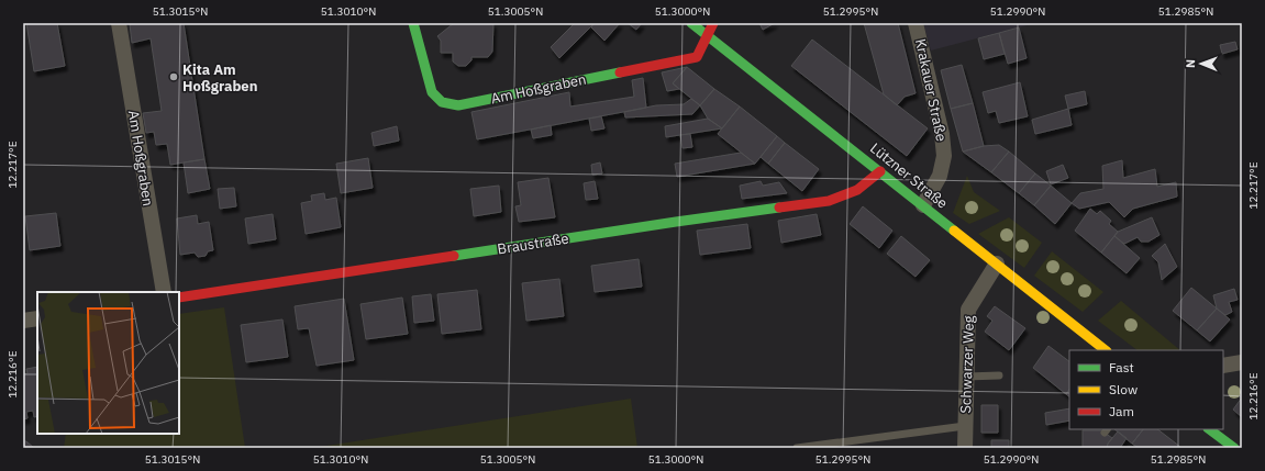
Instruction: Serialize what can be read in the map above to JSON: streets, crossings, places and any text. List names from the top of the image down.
{
  "streets": {
    "street": [
      "Am Hoßgraben",
      "Krakauer Straße",
      "Lützner Straße",
      "Braustraße",
      "Schwarzer Weg"
    ]
  },
  "crossings": [
    ["Am Hoßgraben", "Lützner Straße"],
    ["Krakauer Straße", "Lützner Straße"],
    ["Lützner Straße", "Braustraße"],
    ["Lützner Straße", "Schwarzer Weg"]
  ],
  "places": ["Kita Am Hoßgraben"],
  "legend": ["Fast", "Slow", "Jam"],
  "north": "left",
  "coordinates": [
    "51.3015°N",
    "51.3010°N",
    "51.3005°N",
    "51.3000°N",
    "51.2995°N",
    "51.2990°N",
    "51.2985°N",
    "12.217°E",
    "12.216°E"
  ]
}
